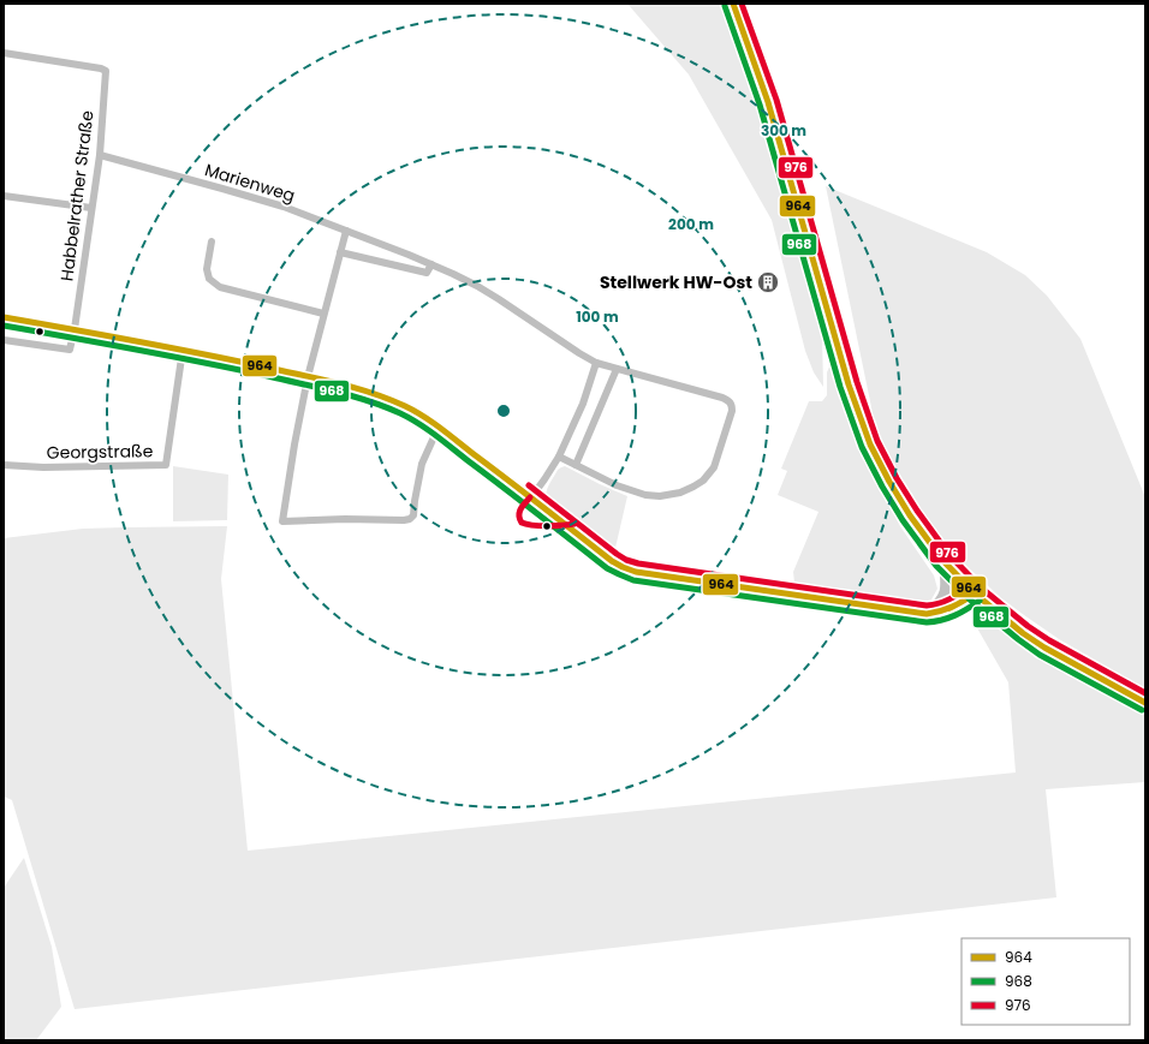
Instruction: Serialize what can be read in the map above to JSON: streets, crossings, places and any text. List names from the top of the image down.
{
  "streets": {
    "street": ["Marienweg", "Habbelrather Straße", "Georgstraße"]
  },
  "crossings": [
    ["Marienweg", "Habbelrather Straße"]
  ],
  "places": {
    "building": ["Stellwerk HW-Ost"]
  },
  "lines": ["transit line 964", "transit line 976", "transit line 968"],
  "legend": ["964", "968", "976"],
  "rings": ["300 m", "200 m", "100 m"]
}
